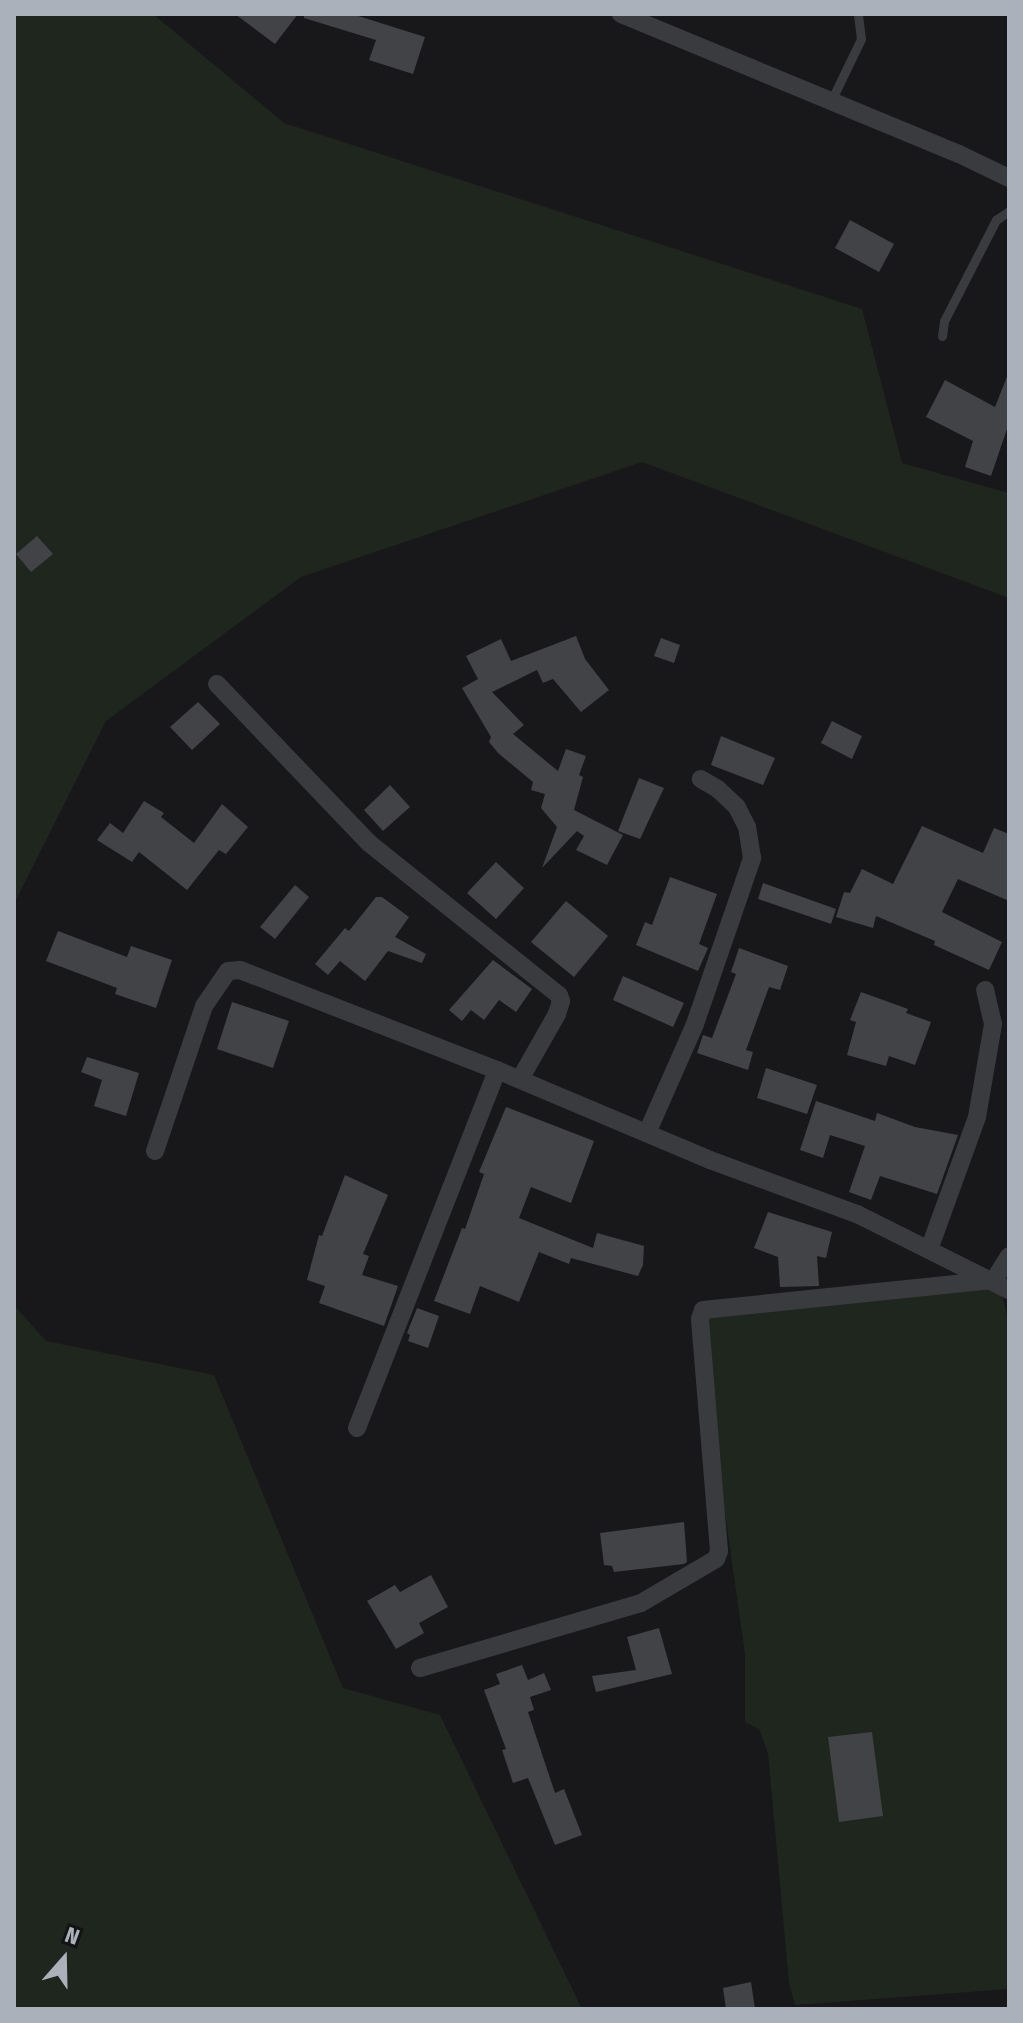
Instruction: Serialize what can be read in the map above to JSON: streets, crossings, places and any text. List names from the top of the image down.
{
  "north": "top"
}
